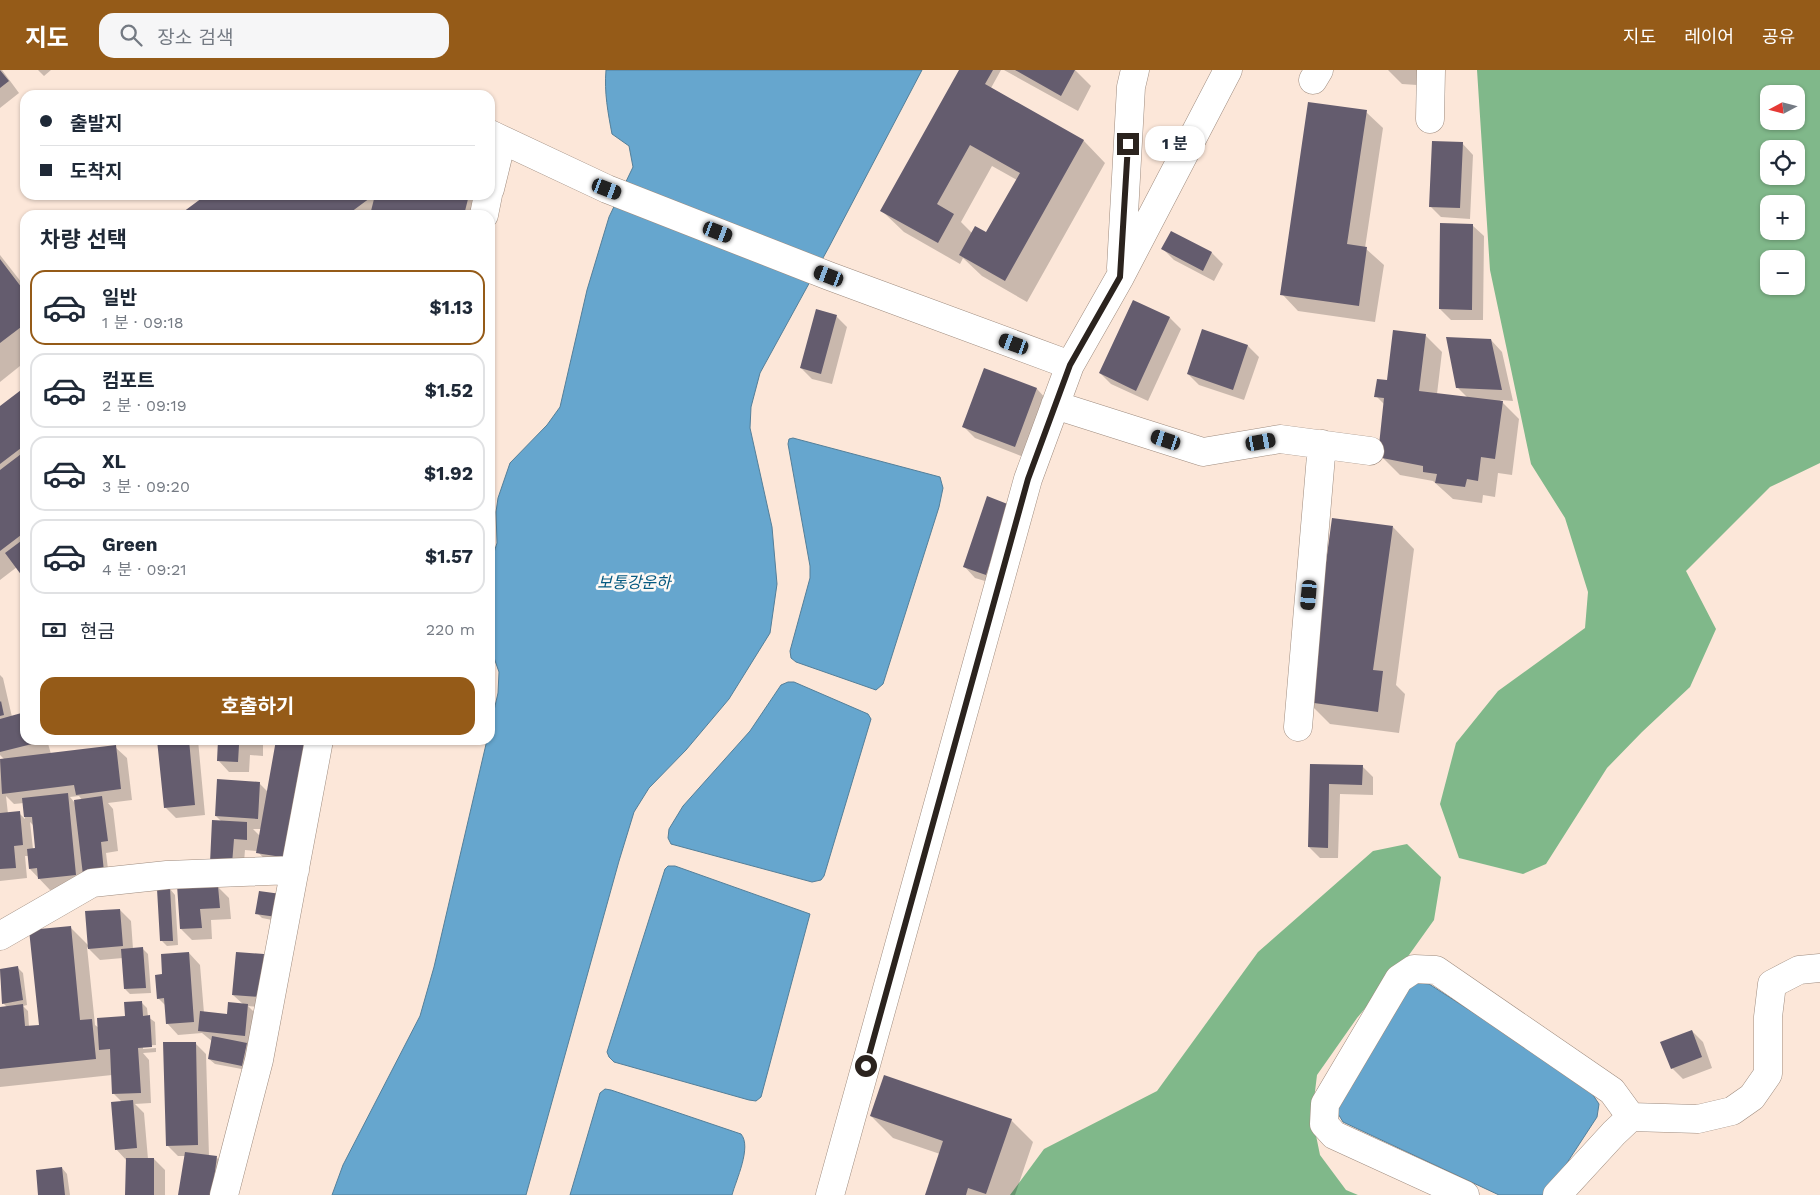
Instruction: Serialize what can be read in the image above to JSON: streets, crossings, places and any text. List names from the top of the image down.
{
  "water": ["보통강운하"],
  "north": "left",
  "page": {
    "header": "지도",
    "search": "장소 검색",
    "nav": ["지도", "레이어", "공유"],
    "map_buttons": ["+", "−"],
    "banner": ["출발지", "도착지"],
    "bubble": "1 분",
    "heading": "차량 선택",
    "list": [
      {
        "name": "일반",
        "note": "1 분 · 09:18",
        "value": "$1.13"
      },
      {
        "name": "컴포트",
        "note": "2 분 · 09:19",
        "value": "$1.52"
      },
      {
        "name": "XL",
        "note": "3 분 · 09:20",
        "value": "$1.92"
      },
      {
        "name": "Green",
        "note": "4 분 · 09:21",
        "value": "$1.57"
      }
    ],
    "pay": ["현금", "220 m"],
    "buttons": "호출하기"
  }
}
